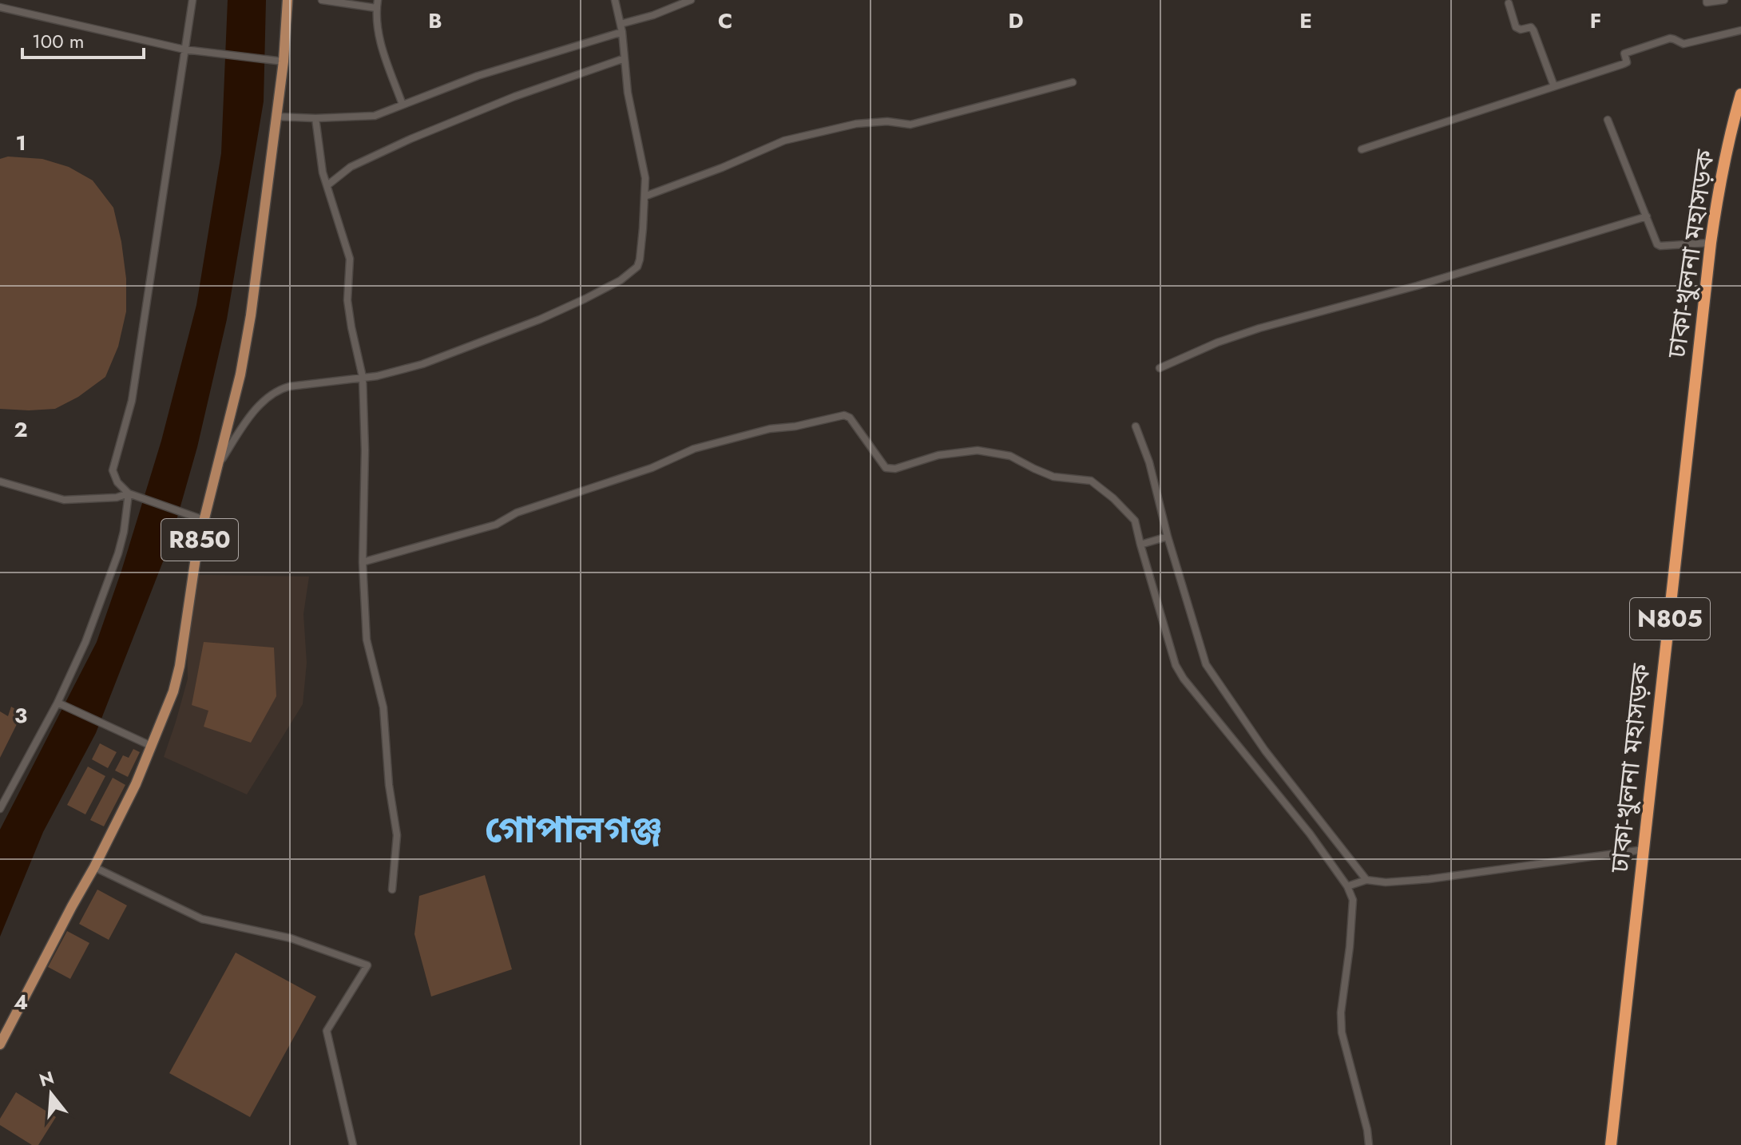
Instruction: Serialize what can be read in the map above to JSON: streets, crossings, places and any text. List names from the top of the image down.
{
  "streets": {
    "highway": ["ঢাকা-খুলনা মহাসড়ক", "N805"],
    "main road": ["R850"]
  },
  "districts": ["গোপালগঞ্জ"],
  "scale_bar": "100 m",
  "north": "top",
  "grid": {
    "columns": [
      "B",
      "C",
      "D",
      "E",
      "F"
    ],
    "rows": [
      "1",
      "2",
      "3",
      "4"
    ]
  }
}
